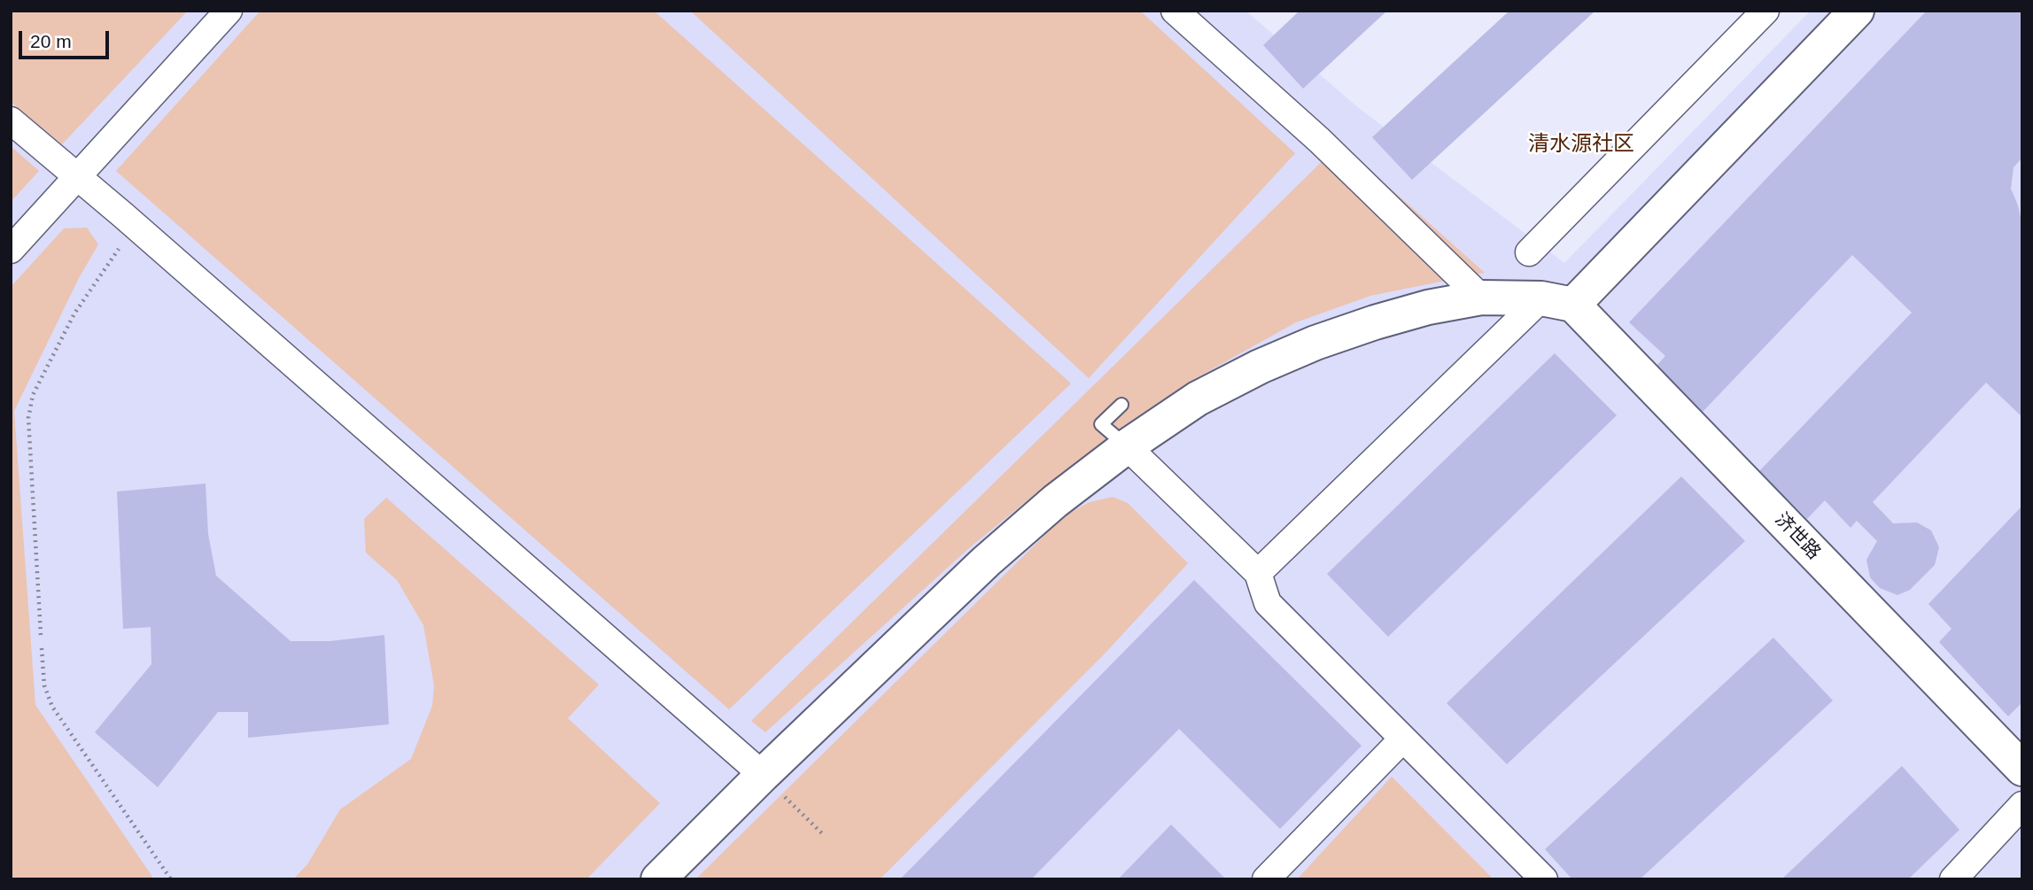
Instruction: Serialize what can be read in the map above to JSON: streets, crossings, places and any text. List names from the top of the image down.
{
  "streets": {
    "street": ["济世路"]
  },
  "districts": ["清水源社区"],
  "scale_bar": "20 m"
}
